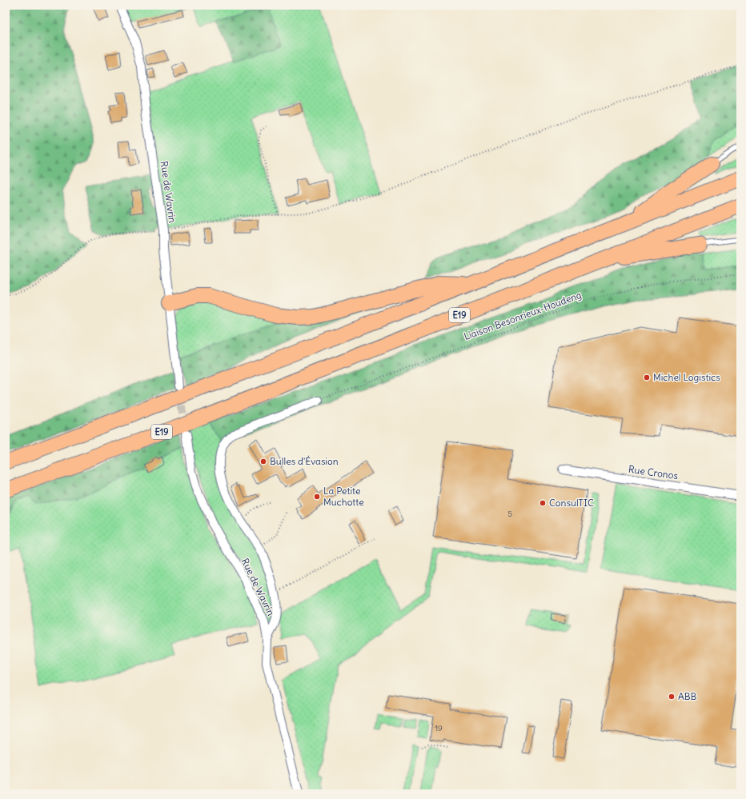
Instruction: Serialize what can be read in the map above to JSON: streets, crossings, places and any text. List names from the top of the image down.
{
  "streets": {
    "highway": ["E19"],
    "street": ["Rue de Wavrin", "Rue Cronos"],
    "path": ["Liaison Besonrieux-Houdeng"]
  },
  "places": [
    "Michel Logistics",
    "Bulles d'Évasion",
    "La Petite Muchotte",
    "ConsulTIC",
    "ABB"
  ],
  "house_numbers": ["5", "19"]
}
